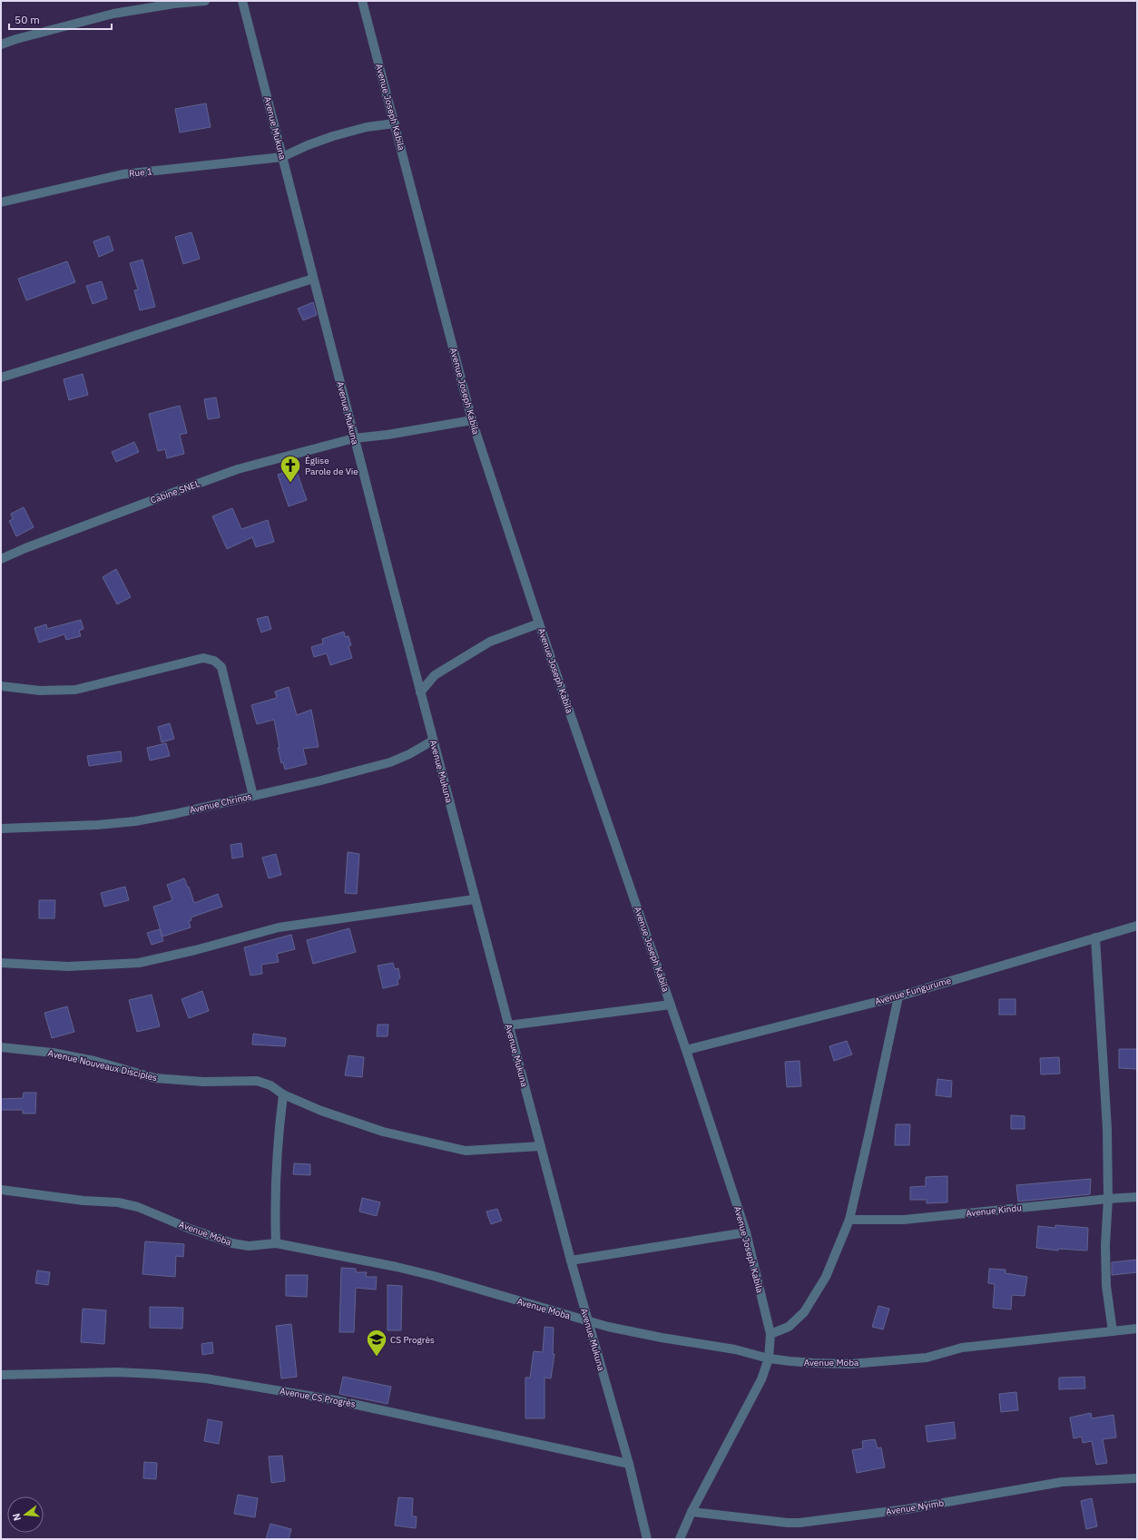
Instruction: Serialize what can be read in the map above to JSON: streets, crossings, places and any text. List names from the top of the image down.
{
  "streets": {
    "street": [
      "Avenue Joseph Kabila",
      "Avenue Mukuna",
      "Rue 1",
      "Cabine SNEL",
      "Avenue Chrinos",
      "Avenue Fungurume",
      "Avenue Nouveaux Disciples",
      "Avenue Kindu",
      "Avenue Moba",
      "Avenue CS Progrès",
      "Avenue Nyimb"
    ]
  },
  "crossings": [
    ["Avenue Joseph Kabila", "Cabine SNEL"],
    ["Avenue Joseph Kabila", "Avenue Fungurume"],
    ["Avenue Joseph Kabila", "Avenue Moba"],
    ["Avenue Joseph Kabila", "Avenue Nyimb"],
    ["Avenue Mukuna", "Rue 1"],
    ["Avenue Mukuna", "Cabine SNEL"],
    ["Avenue Mukuna", "Avenue Chrinos"],
    ["Avenue Mukuna", "Avenue Nouveaux Disciples"],
    ["Avenue Mukuna", "Avenue Moba"],
    ["Avenue Mukuna", "Avenue CS Progrès"]
  ],
  "places": {
    "church": ["Église Parole de Vie"],
    "school or university": ["CS Progrès"]
  },
  "scale_bar": "50 m",
  "north": "left"
}
